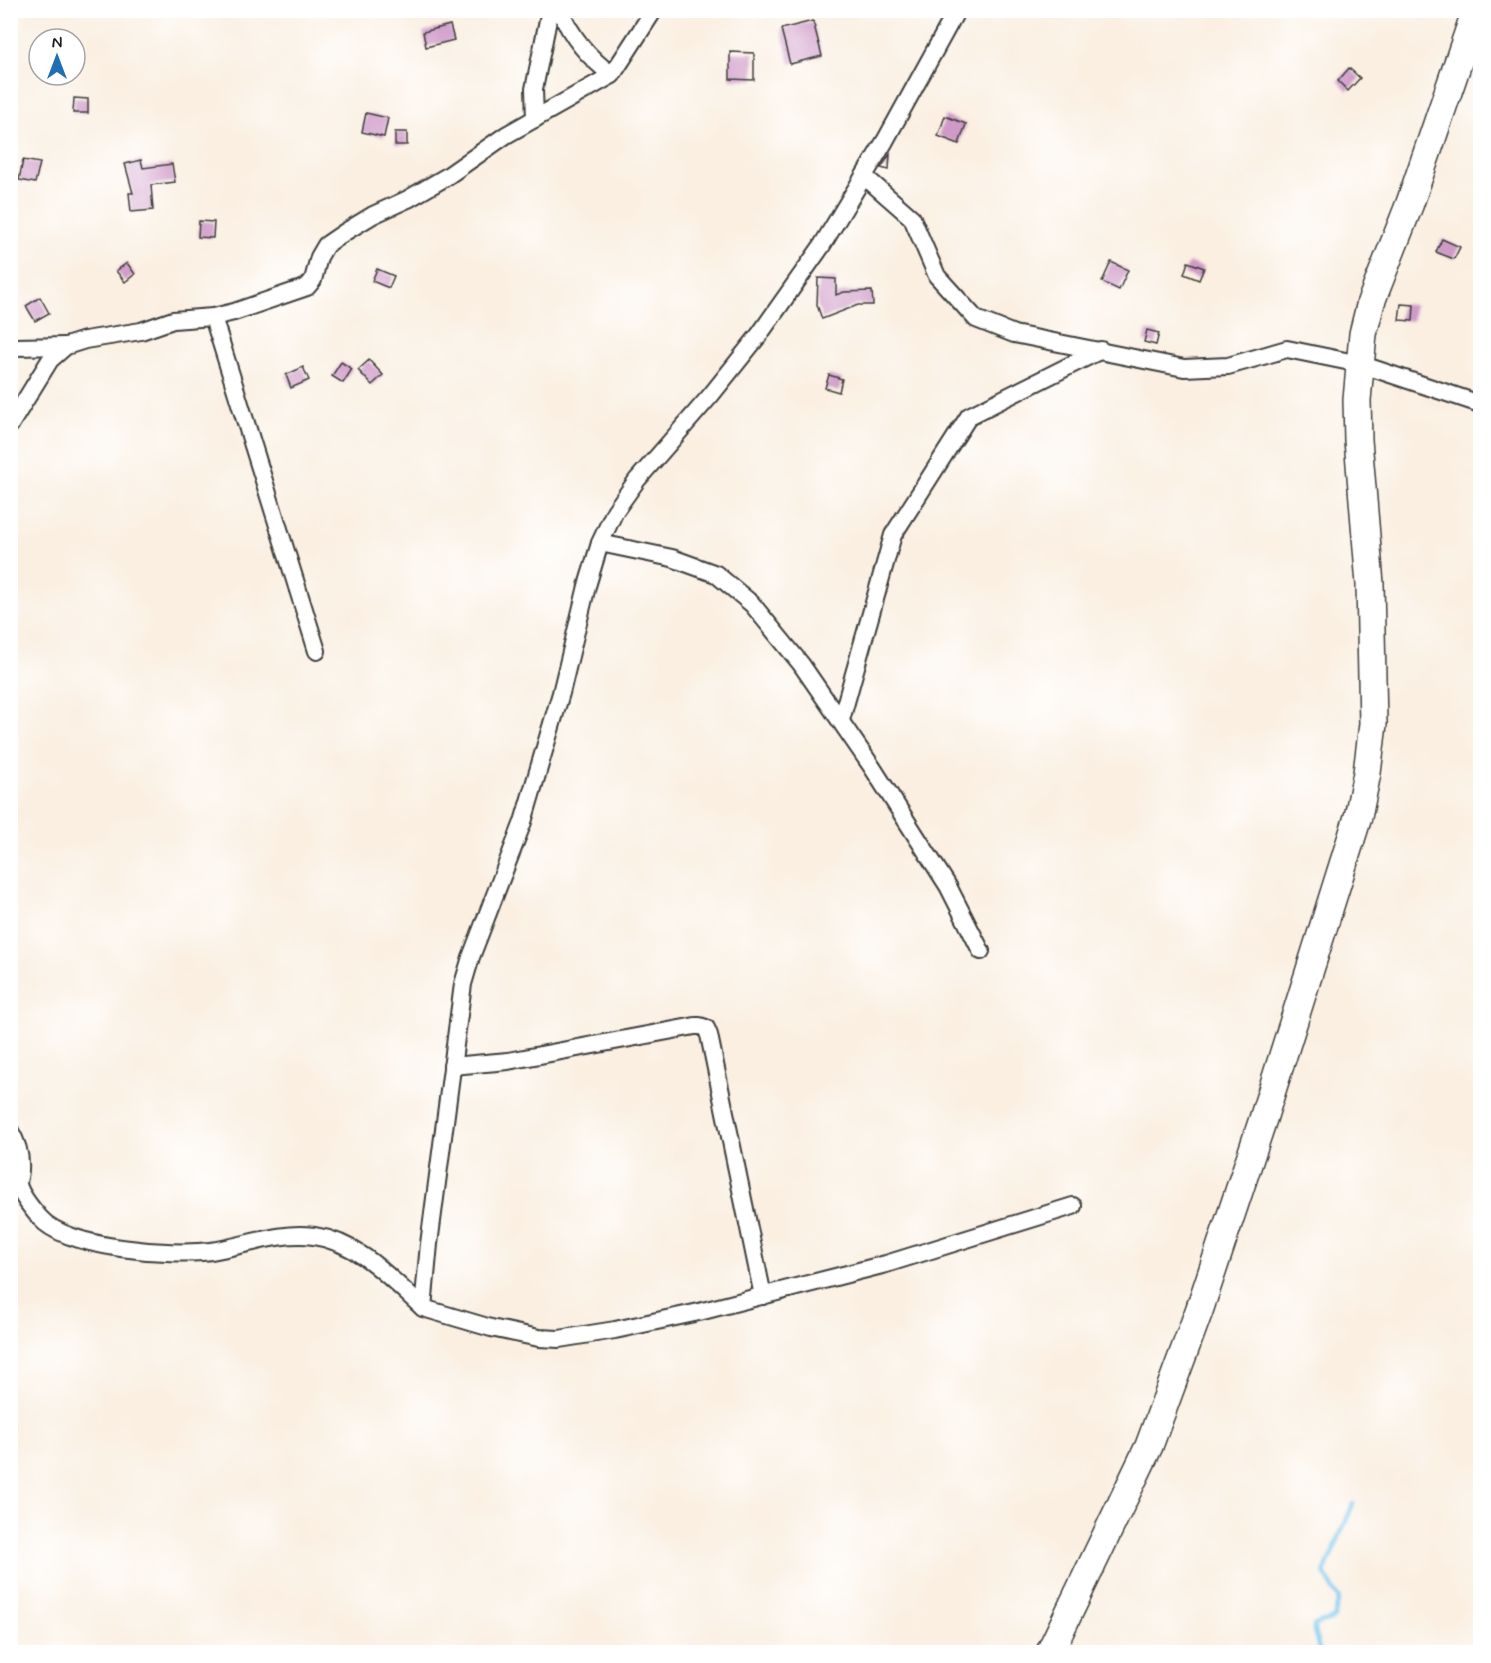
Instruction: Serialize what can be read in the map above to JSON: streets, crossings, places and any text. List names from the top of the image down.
{
  "north": "top"
}
